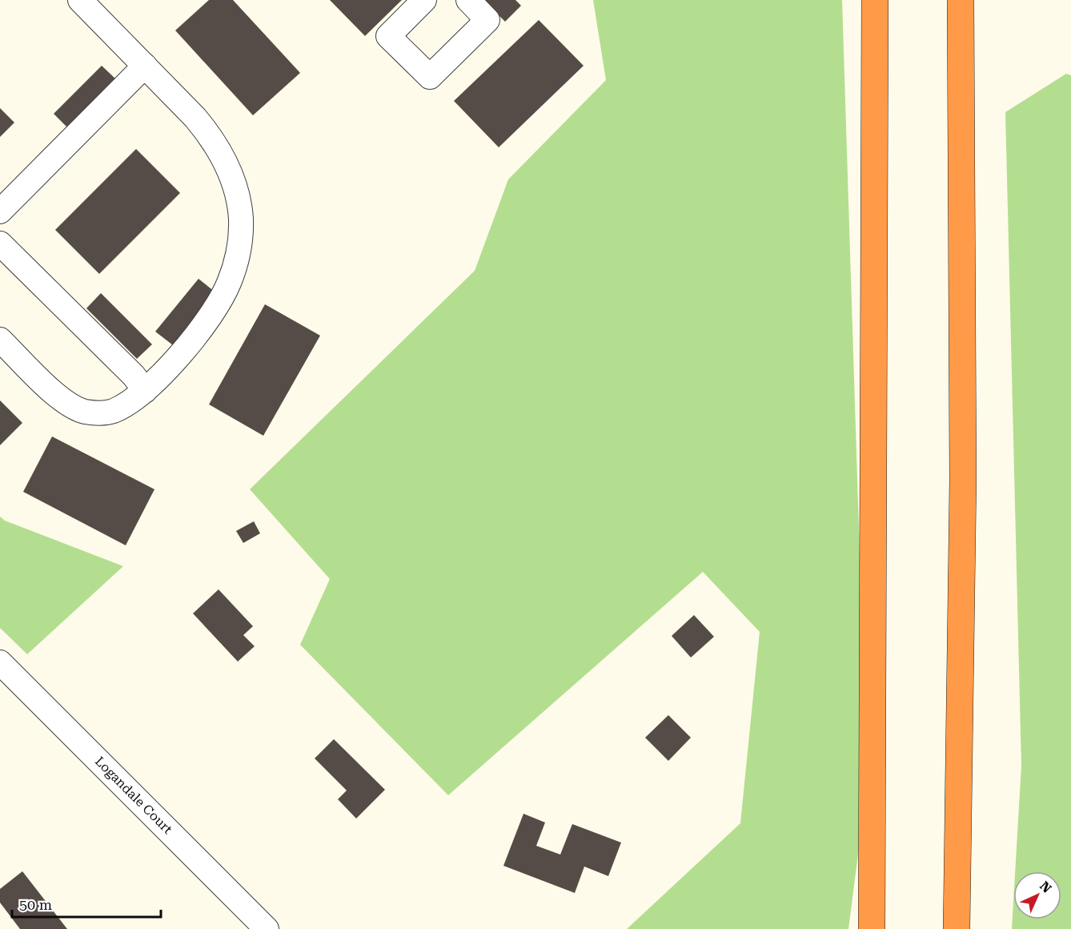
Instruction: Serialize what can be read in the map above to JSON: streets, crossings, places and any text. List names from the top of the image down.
{
  "streets": {
    "street": ["Logandale Court"]
  },
  "scale_bar": "50 m",
  "north": "top right"
}
